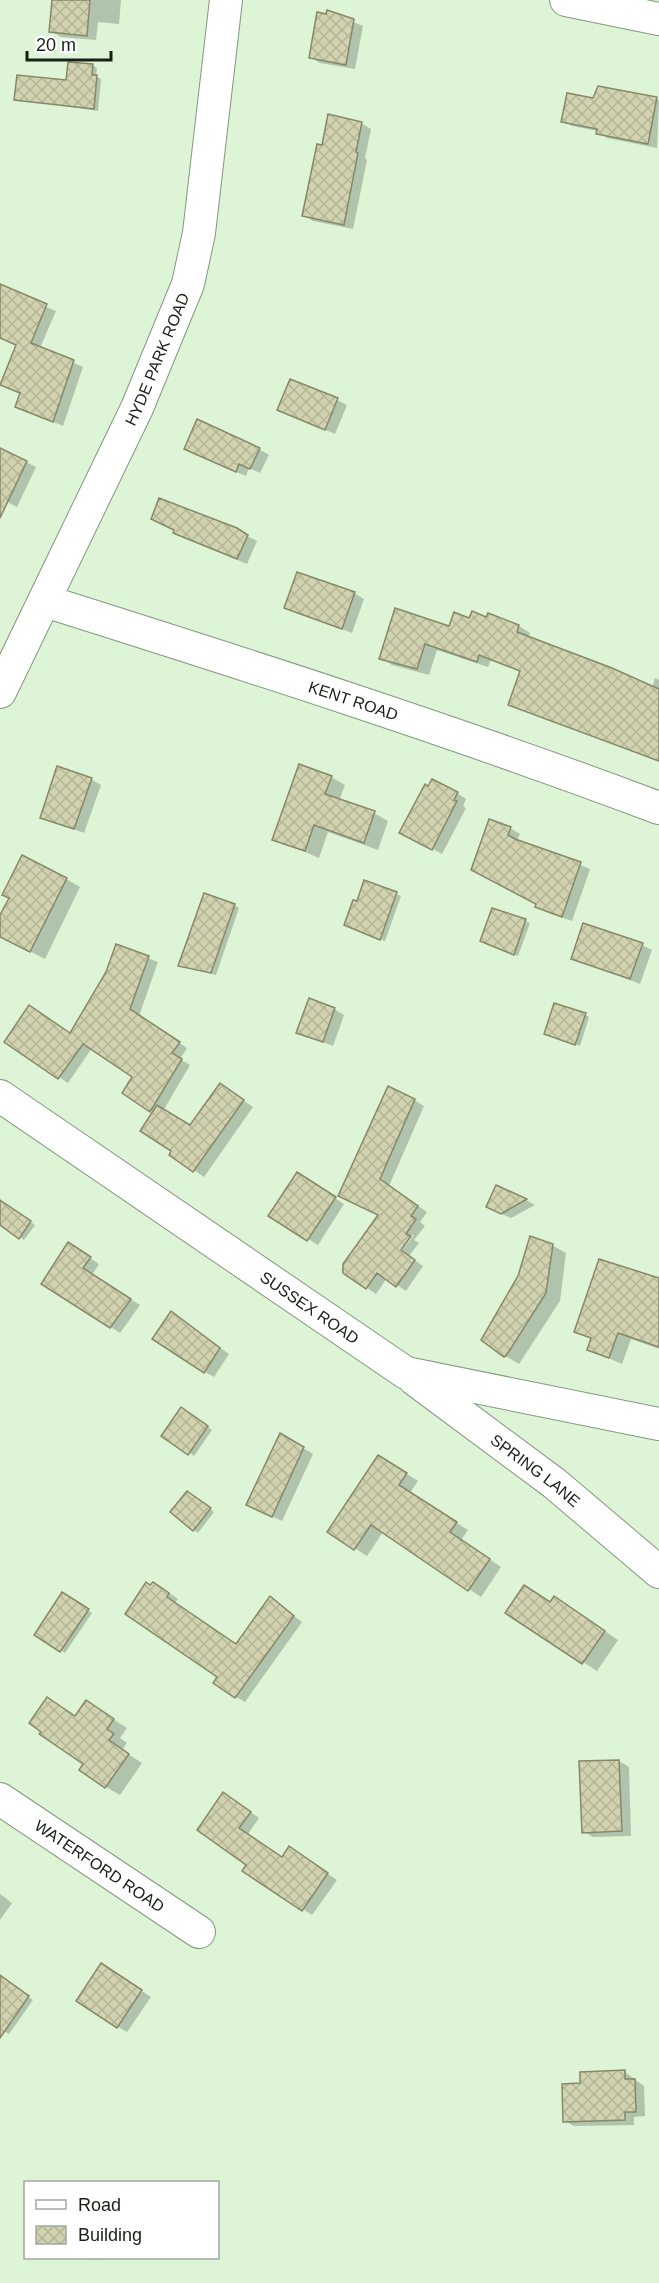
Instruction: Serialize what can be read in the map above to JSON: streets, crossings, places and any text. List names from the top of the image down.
{
  "streets": {
    "street": [
      "HYDE PARK ROAD",
      "KENT ROAD",
      "SUSSEX ROAD",
      "SPRING LANE",
      "WATERFORD ROAD"
    ]
  },
  "crossings": [
    ["HYDE PARK ROAD", "KENT ROAD"],
    ["SUSSEX ROAD", "SPRING LANE"]
  ],
  "legend": ["Road", "Building"],
  "scale_bar": "20 m"
}
